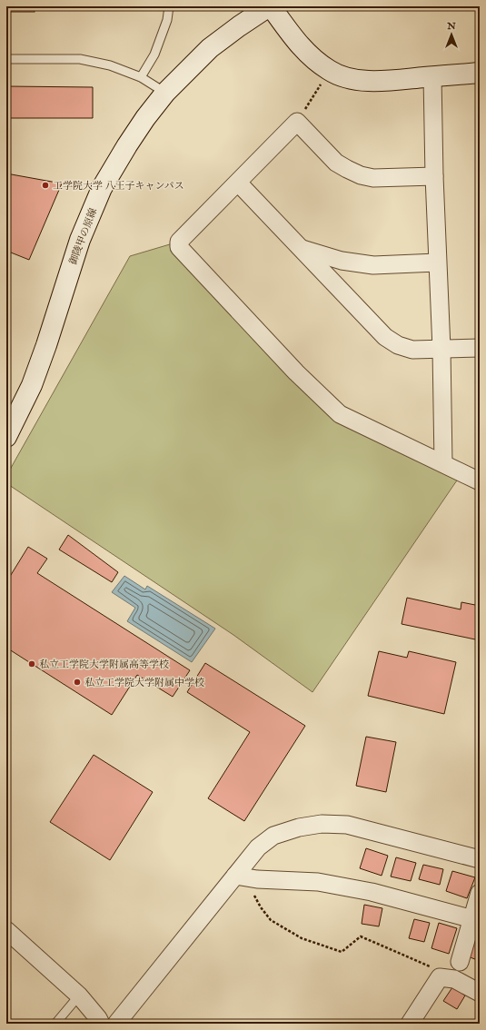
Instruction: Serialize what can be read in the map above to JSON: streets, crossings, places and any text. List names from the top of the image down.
{
  "streets": {
    "street": ["御陵甲の原線"]
  },
  "places": ["工学院大学 八王子キャンパス", "私立工学院大学附属高等学校", "私立工学院大学附属中学校"],
  "north": "top"
}
